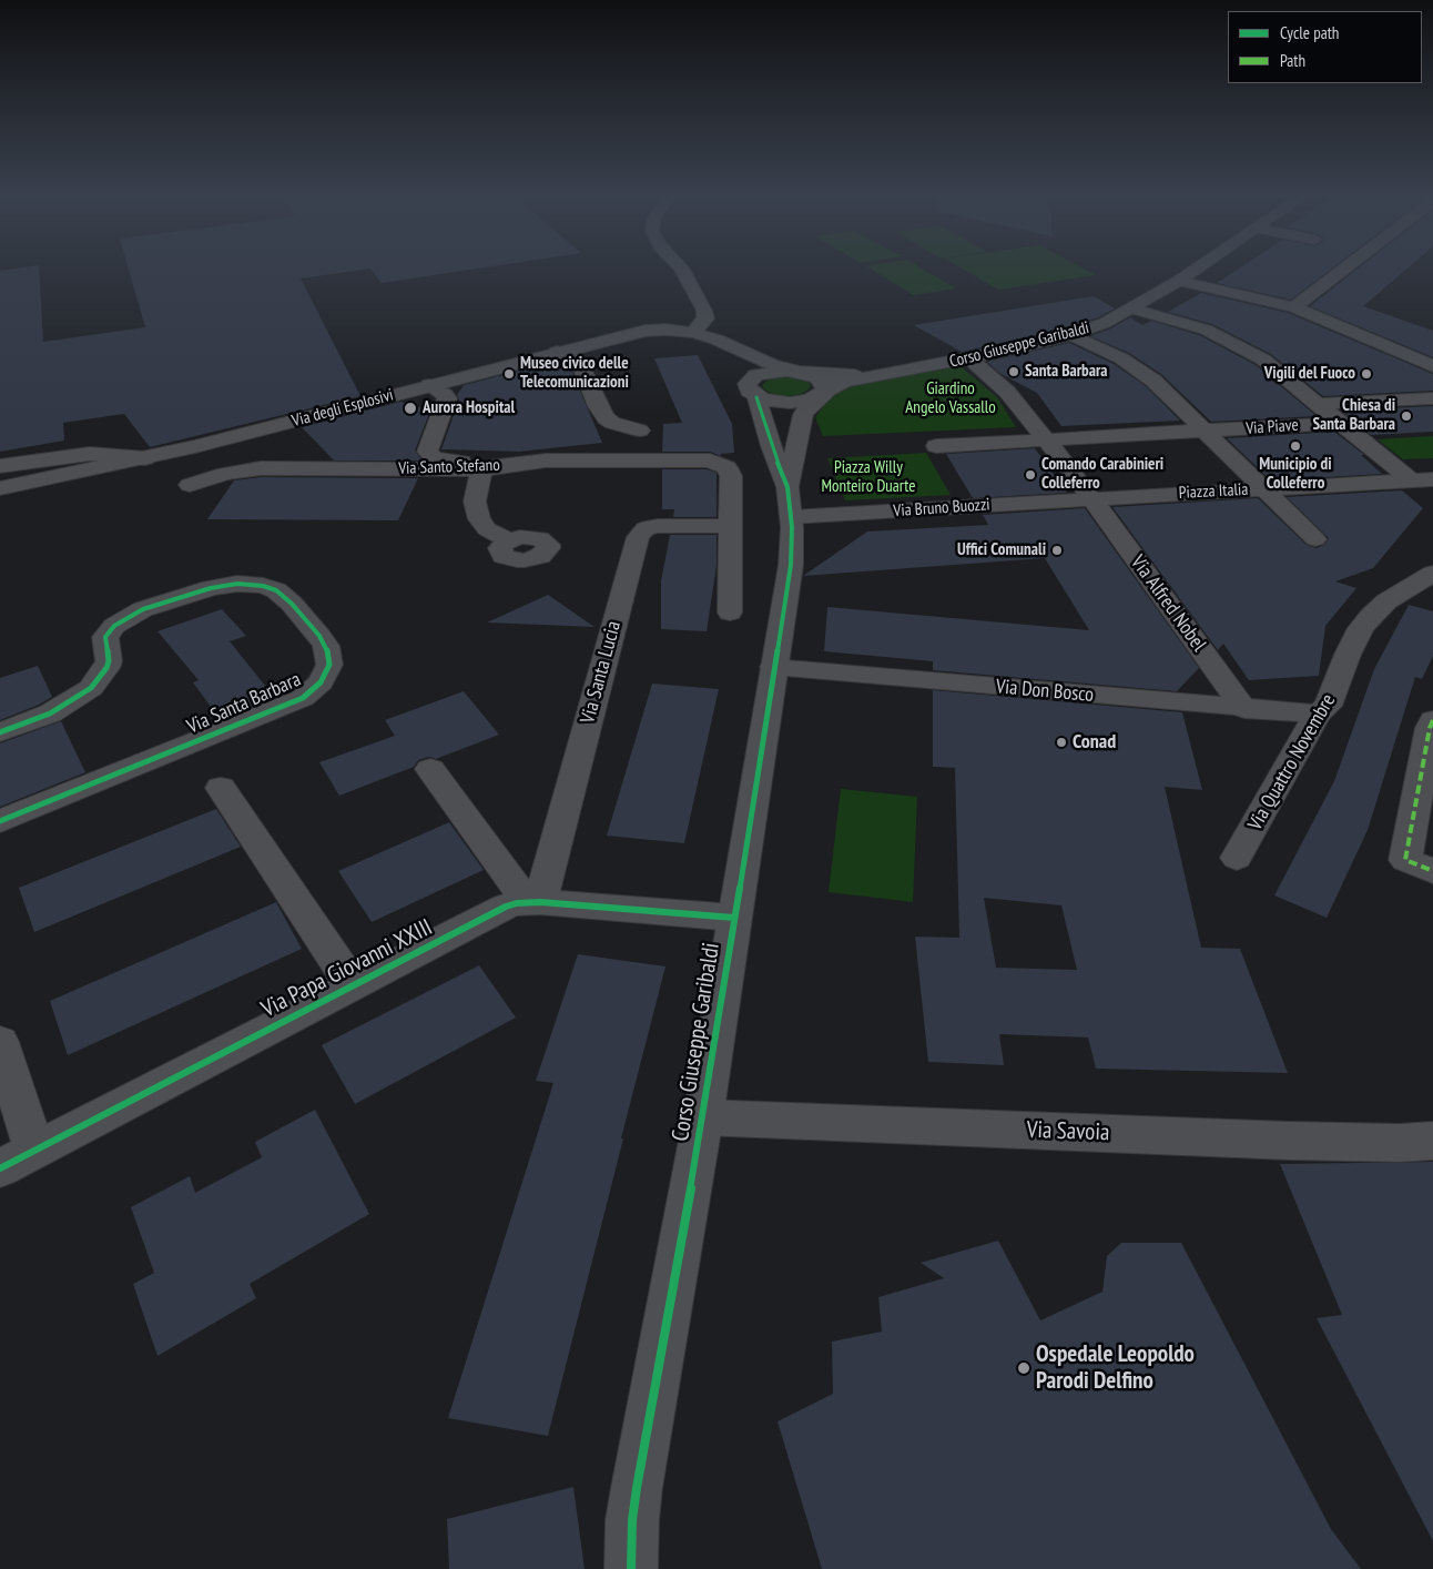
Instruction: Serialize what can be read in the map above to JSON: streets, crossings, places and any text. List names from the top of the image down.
{
  "streets": {
    "street": [
      "Corso Giuseppe Garibaldi",
      "Via degli Esplosivi",
      "Via Piave",
      "Via Santo Stefano",
      "Piazza Italia",
      "Via Bruno Buozzi",
      "Via Alfred Nobel",
      "Via Santa Lucia",
      "Via Don Bosco",
      "Via Santa Barbara",
      "Via Quattro Novembre",
      "Via Papa Giovanni XXIII",
      "Via Savoia"
    ]
  },
  "crossings": [
    ["Corso Giuseppe Garibaldi", "Via degli Esplosivi"],
    ["Corso Giuseppe Garibaldi", "Piazza Italia"],
    ["Corso Giuseppe Garibaldi", "Via Bruno Buozzi"],
    ["Corso Giuseppe Garibaldi", "Via Don Bosco"],
    ["Corso Giuseppe Garibaldi", "Via Papa Giovanni XXIII"],
    ["Corso Giuseppe Garibaldi", "Via Savoia"],
    ["Via Piave", "Piazza Italia"],
    ["Via Santo Stefano", "Via Santa Lucia"],
    ["Piazza Italia", "Via Bruno Buozzi"],
    ["Piazza Italia", "Via Alfred Nobel"],
    ["Via Bruno Buozzi", "Via Alfred Nobel"],
    ["Via Alfred Nobel", "Via Don Bosco"],
    ["Via Santa Lucia", "Via Papa Giovanni XXIII"],
    ["Via Don Bosco", "Via Quattro Novembre"]
  ],
  "parks": ["Giardino Angelo Vassallo", "Piazza Willy Monteiro Duarte"],
  "places": [
    "Santa Barbara",
    "Museo civico delle Telecomunicazioni",
    "Vigili del Fuoco",
    "Aurora Hospital",
    "Chiesa di Santa Barbara",
    "Municipio di Colleferro",
    "Comando Carabinieri Colleferro",
    "Uffici Comunali",
    "Conad",
    "Ospedale Leopoldo Parodi Delfino"
  ],
  "legend": ["Cycle path", "Path"]
}
